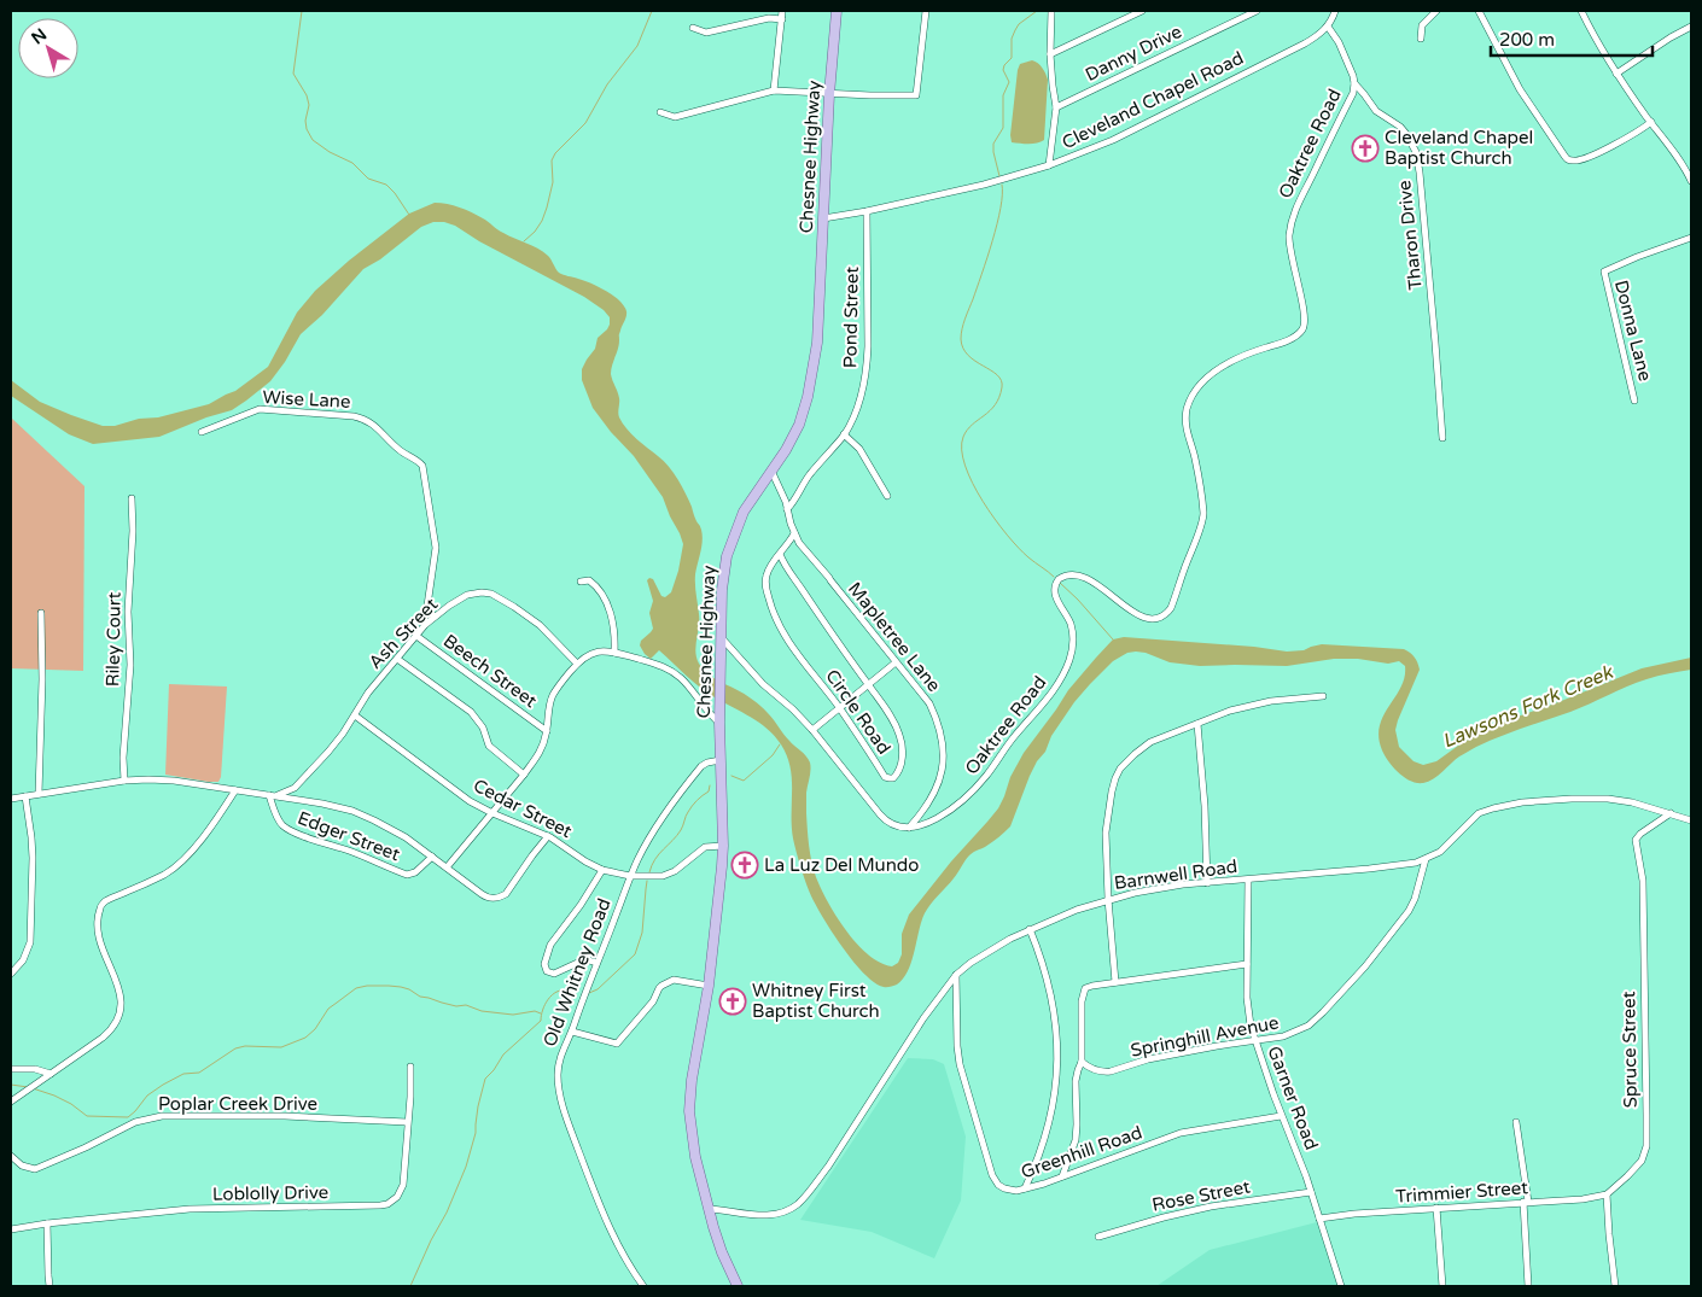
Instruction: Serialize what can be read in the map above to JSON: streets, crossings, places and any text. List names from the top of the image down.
{
  "streets": {
    "main road": ["Chesnee Highway"],
    "street": [
      "Danny Drive",
      "Cleveland Chapel Road",
      "Oaktree Road",
      "Tharon Drive",
      "Pond Street",
      "Donna Lane",
      "Wise Lane",
      "Ash Street",
      "Mapletree Lane",
      "Riley Court",
      "Beech Street",
      "Circle Road",
      "Cedar Street",
      "Edger Street",
      "Barnwell Road",
      "Old Whitney Road",
      "Springhill Avenue",
      "Spruce Street",
      "Garner Road",
      "Poplar Creek Drive",
      "Greenhill Road",
      "Trimmier Street",
      "Loblolly Drive",
      "Rose Street"
    ]
  },
  "crossings": [
    ["Cleveland Chapel Road", "Chesnee Highway"],
    ["Cleveland Chapel Road", "Tharon Drive"],
    ["Cleveland Chapel Road", "Pond Street"],
    ["Oaktree Road", "Tharon Drive"],
    ["Oaktree Road", "Mapletree Lane"],
    ["Chesnee Highway", "Mapletree Lane"],
    ["Chesnee Highway", "Cedar Street"],
    ["Chesnee Highway", "Barnwell Road"],
    ["Chesnee Highway", "Old Whitney Road"],
    ["Pond Street", "Mapletree Lane"],
    ["Wise Lane", "Ash Street"],
    ["Ash Street", "Beech Street"],
    ["Ash Street", "Cedar Street"],
    ["Ash Street", "Edger Street"],
    ["Mapletree Lane", "Circle Road"],
    ["Cedar Street", "Old Whitney Road"],
    ["Barnwell Road", "Springhill Avenue"],
    ["Barnwell Road", "Spruce Street"],
    ["Barnwell Road", "Garner Road"],
    ["Barnwell Road", "Greenhill Road"],
    ["Springhill Avenue", "Garner Road"],
    ["Spruce Street", "Trimmier Street"],
    ["Garner Road", "Greenhill Road"],
    ["Garner Road", "Trimmier Street"],
    ["Garner Road", "Rose Street"],
    ["Poplar Creek Drive", "Loblolly Drive"]
  ],
  "water": ["Lawsons Fork Creek"],
  "places": {
    "church": ["Cleveland Chapel Baptist Church", "La Luz Del Mundo", "Whitney First Baptist Church"]
  },
  "scale_bar": "200 m",
  "north": "top left"
}
